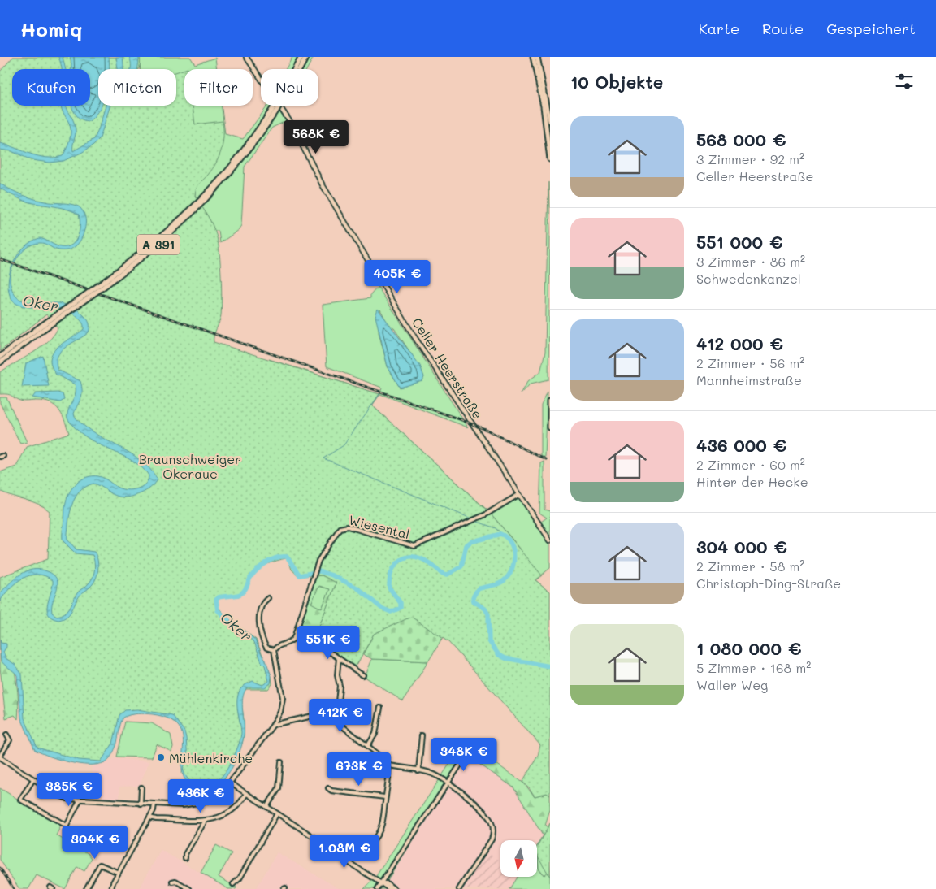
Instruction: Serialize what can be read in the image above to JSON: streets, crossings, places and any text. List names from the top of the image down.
{
  "streets": {
    "highway": ["A 391"],
    "main road": ["Celler Heerstraße"],
    "street": ["Wiesental"]
  },
  "crossings": [
    ["Celler Heerstraße", "Wiesental"]
  ],
  "water": ["Oker"],
  "parks": ["Braunschweiger Okeraue"],
  "places": ["Mühlenkirche"],
  "north": "bottom",
  "page": {
    "header": "Homiq",
    "nav": ["Karte", "Route", "Gespeichert"],
    "heading": "10 Objekte",
    "chip": [
      "Kaufen",
      "Mieten",
      "Filter",
      "Neu"
    ],
    "list": [
      {
        "name": "568 000 €",
        "note": "3 Zimmer · 92 m² · Celler Heerstraße"
      },
      {
        "name": "551 000 €",
        "note": "3 Zimmer · 86 m² · Schwedenkanzel"
      },
      {
        "name": "412 000 €",
        "note": "2 Zimmer · 56 m² · Mannheimstraße"
      },
      {
        "name": "436 000 €",
        "note": "2 Zimmer · 60 m² · Hinter der Hecke"
      },
      {
        "name": "304 000 €",
        "note": "2 Zimmer · 58 m² · Christoph-Ding-Straße"
      },
      {
        "name": "1 080 000 €",
        "note": "5 Zimmer · 168 m² · Waller Weg"
      }
    ],
    "price": [
      "568K €",
      "405K €",
      "551K €",
      "412K €",
      "348K €",
      "673K €",
      "385K €",
      "436K €",
      "304K €",
      "1.08M €"
    ]
  }
}
